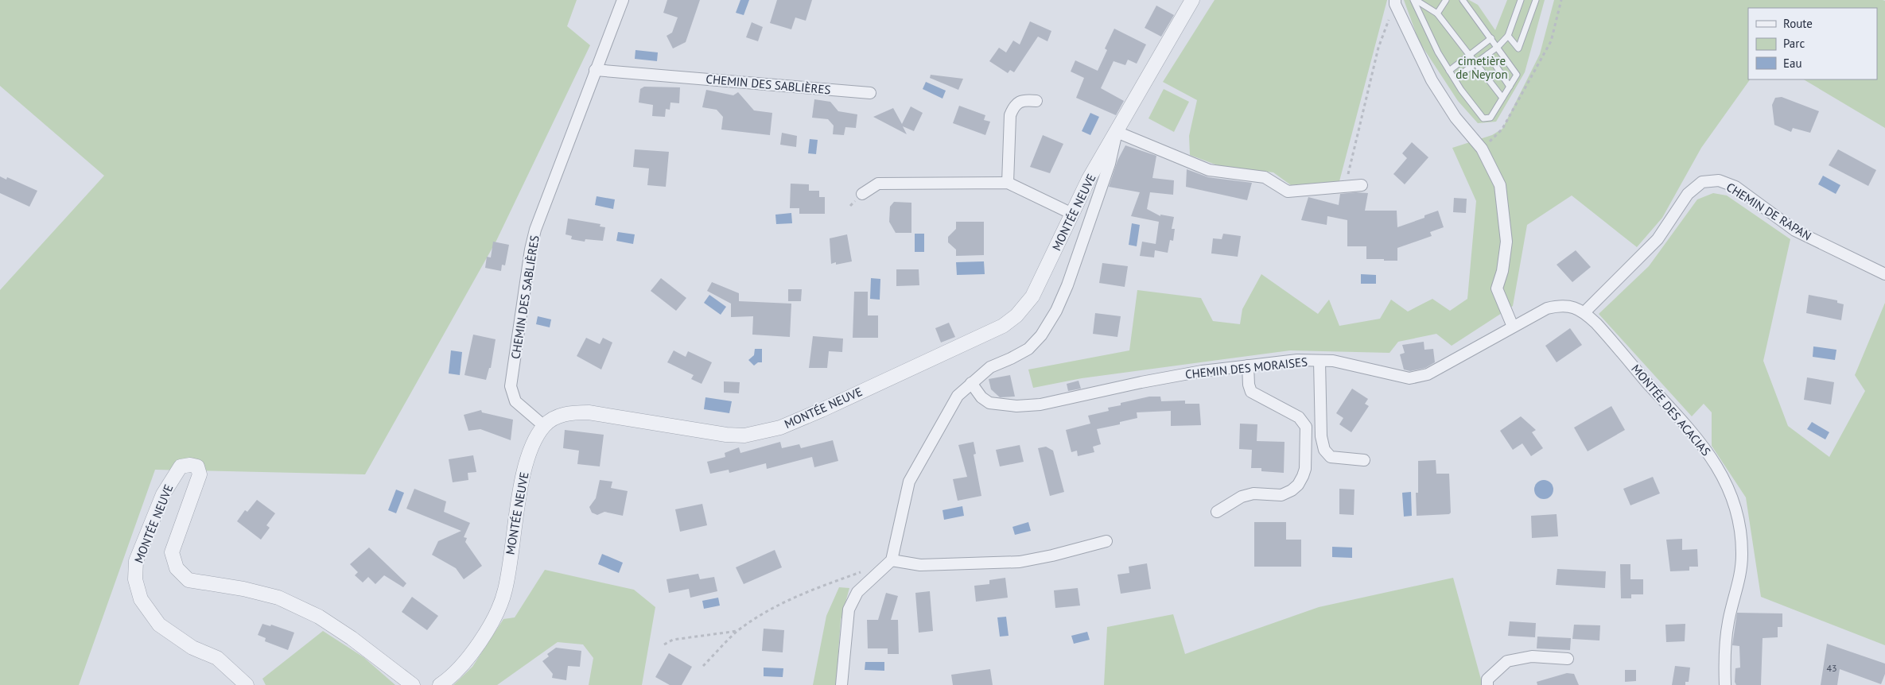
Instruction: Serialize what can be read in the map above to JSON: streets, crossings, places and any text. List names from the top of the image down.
{
  "streets": {
    "street": [
      "CHEMIN DES SABLIÈRES",
      "CHEMIN DE RAPAN",
      "MONTÉE NEUVE",
      "CHEMIN DES MORAISES",
      "MONTÉE DES ACACIAS"
    ]
  },
  "crossings": [
    ["CHEMIN DES SABLIÈRES", "MONTÉE NEUVE"],
    ["CHEMIN DE RAPAN", "CHEMIN DES MORAISES"],
    ["CHEMIN DE RAPAN", "MONTÉE DES ACACIAS"],
    ["CHEMIN DES MORAISES", "MONTÉE DES ACACIAS"]
  ],
  "parks": ["cimetière de Neyron"],
  "house_numbers": ["43"],
  "legend": ["Route", "Parc", "Eau"]
}
